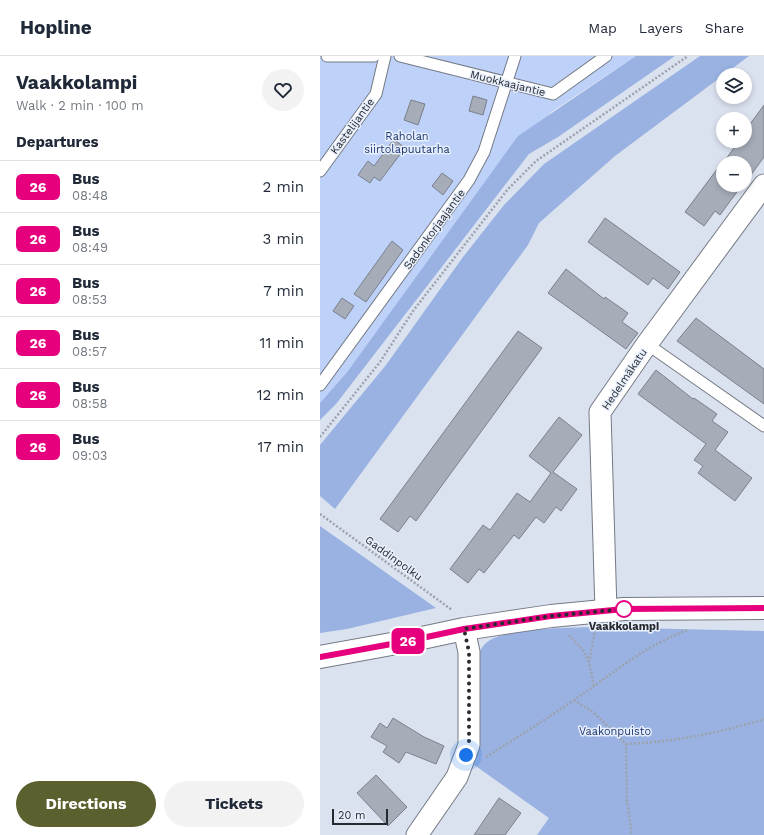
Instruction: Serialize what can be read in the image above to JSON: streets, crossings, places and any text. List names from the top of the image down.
{
  "streets": {
    "street": ["Hedelmäkatu"],
    "lane": ["Muokkaajantie", "Kastelijantie", "Sadonkorjaajantie"],
    "path": ["Gaddinpolku"]
  },
  "crossings": [
    ["Muokkaajantie", "Sadonkorjaajantie"]
  ],
  "parks": ["Raholan siirtolapuutarha", "Vaakonpuisto"],
  "places": ["Vaakkolampi"],
  "lines": ["bus line 26"],
  "scale_bar": "20 m",
  "page": {
    "header": "Hopline",
    "nav": ["Map", "Layers", "Share"],
    "heading": [
      ["Vaakkolampi", "Walk · 2 min · 100 m"],
      "Departures"
    ],
    "on_map": "26",
    "map_buttons": ["+", "−"],
    "list": [
      {
        "mark": "26",
        "name": "Bus",
        "note": "08:48",
        "value": "2 min"
      },
      {
        "mark": "26",
        "name": "Bus",
        "note": "08:49",
        "value": "3 min"
      },
      {
        "mark": "26",
        "name": "Bus",
        "note": "08:53",
        "value": "7 min"
      },
      {
        "mark": "26",
        "name": "Bus",
        "note": "08:57",
        "value": "11 min"
      },
      {
        "mark": "26",
        "name": "Bus",
        "note": "08:58",
        "value": "12 min"
      },
      {
        "mark": "26",
        "name": "Bus",
        "note": "09:03",
        "value": "17 min"
      }
    ],
    "buttons": ["Directions", "Tickets"],
    "scale": "20 m"
  }
}
